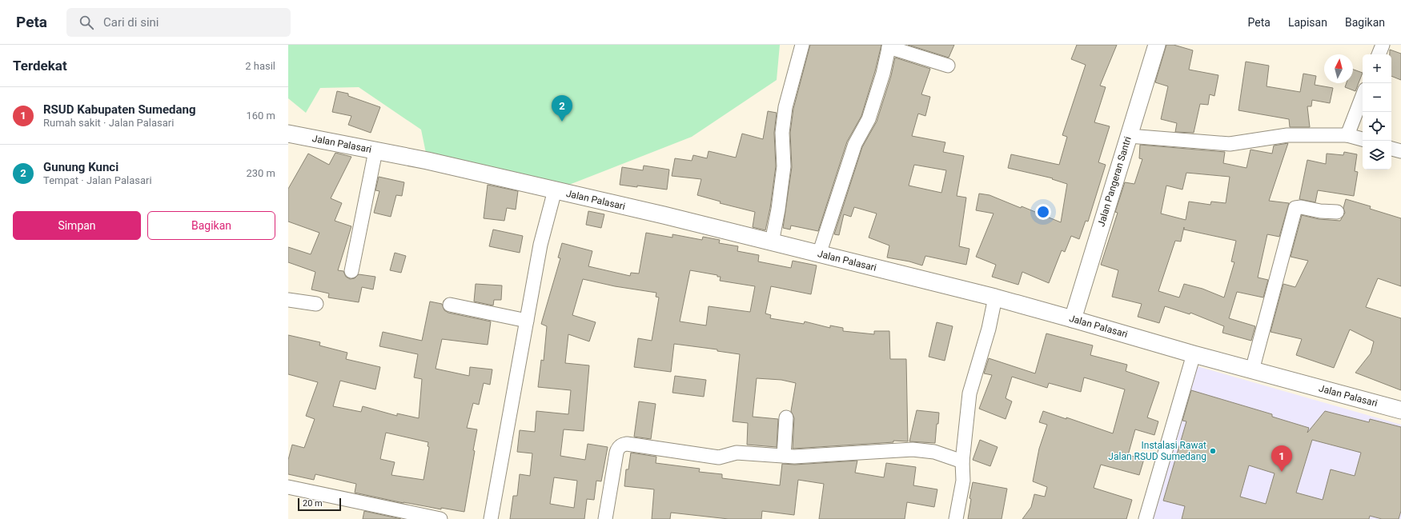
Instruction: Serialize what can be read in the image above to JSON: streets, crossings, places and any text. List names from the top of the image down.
{
  "streets": {
    "street": ["Jalan Palasari", "Jalan Pangeran Santri"]
  },
  "crossings": [
    ["Jalan Palasari", "Jalan Pangeran Santri"]
  ],
  "places": ["Instalasi Rawat Jalan RSUD Sumedang"],
  "scale_bar": "20 m",
  "north": "top",
  "page": {
    "header": "Peta",
    "search": "Cari di sini",
    "nav": ["Peta", "Lapisan", "Bagikan"],
    "heading": ["Terdekat", "2 hasil"],
    "map_buttons": ["+", "−"],
    "list": [
      {
        "mark": "1",
        "name": "RSUD Kabupaten Sumedang",
        "note": "Rumah sakit · Jalan Palasari",
        "value": "160 m"
      },
      {
        "mark": "2",
        "name": "Gunung Kunci",
        "note": "Tempat · Jalan Palasari",
        "value": "230 m"
      }
    ],
    "pins": ["2", "1"],
    "buttons": ["Simpan", "Bagikan"],
    "scale": "20 m"
  }
}
